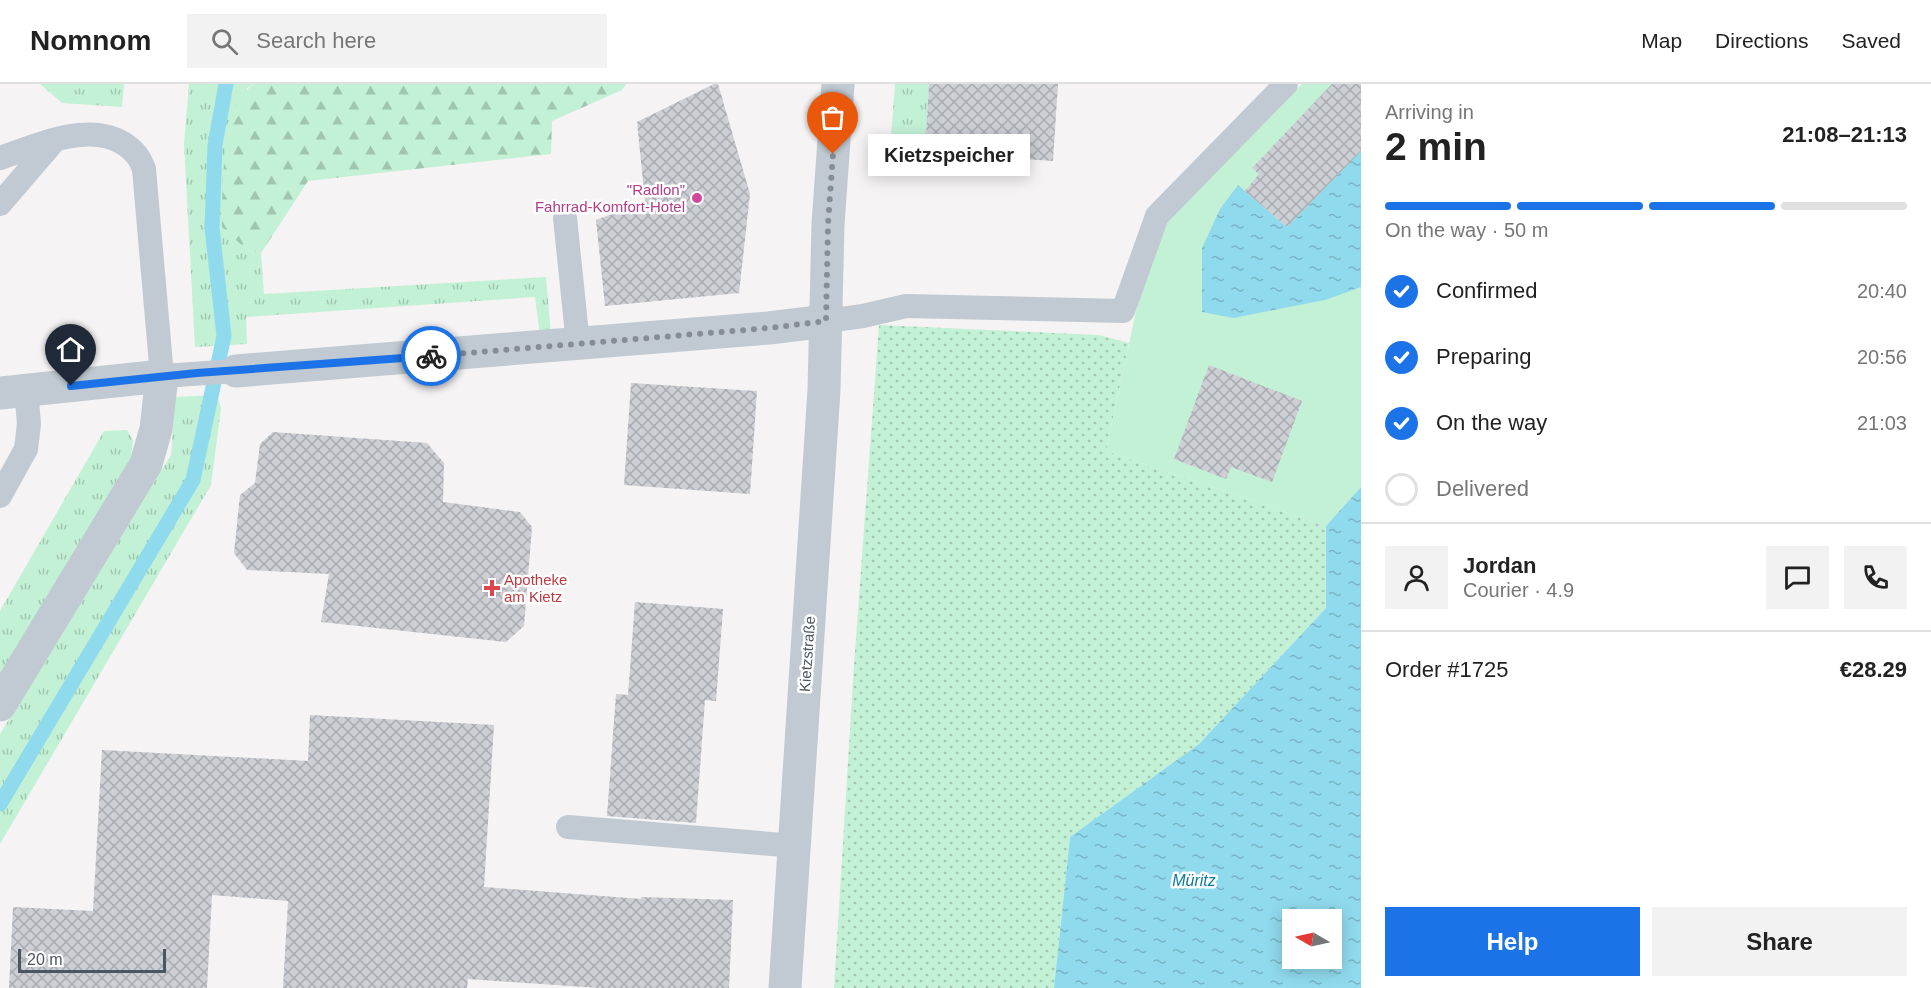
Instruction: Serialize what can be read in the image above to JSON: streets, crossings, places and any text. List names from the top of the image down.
{
  "streets": {
    "street": ["Kietzstraße"]
  },
  "water": ["Müritz"],
  "places": {
    "other": ["Kietzspeicher", "\"Radlon\" Fahrrad-Komfort-Hotel"],
    "health": ["Apotheke am Kietz"]
  },
  "scale_bar": "20 m",
  "north": "left",
  "page": {
    "header": "Nomnom",
    "search": "Search here",
    "nav": ["Map", "Directions", "Saved"],
    "heading": ["2 min", "Arriving in", "21:08–21:13"],
    "panel": [
      "Jordan",
      "Courier · 4.9",
      "Order #1725",
      "€28.29"
    ],
    "bubble": "Kietzspeicher",
    "bar": "On the way · 50 m",
    "list": [
      ["Confirmed", "20:40"],
      ["Preparing", "20:56"],
      ["On the way", "21:03"],
      "Delivered"
    ],
    "buttons": ["Help", "Share"],
    "scale": "20 m"
  }
}
